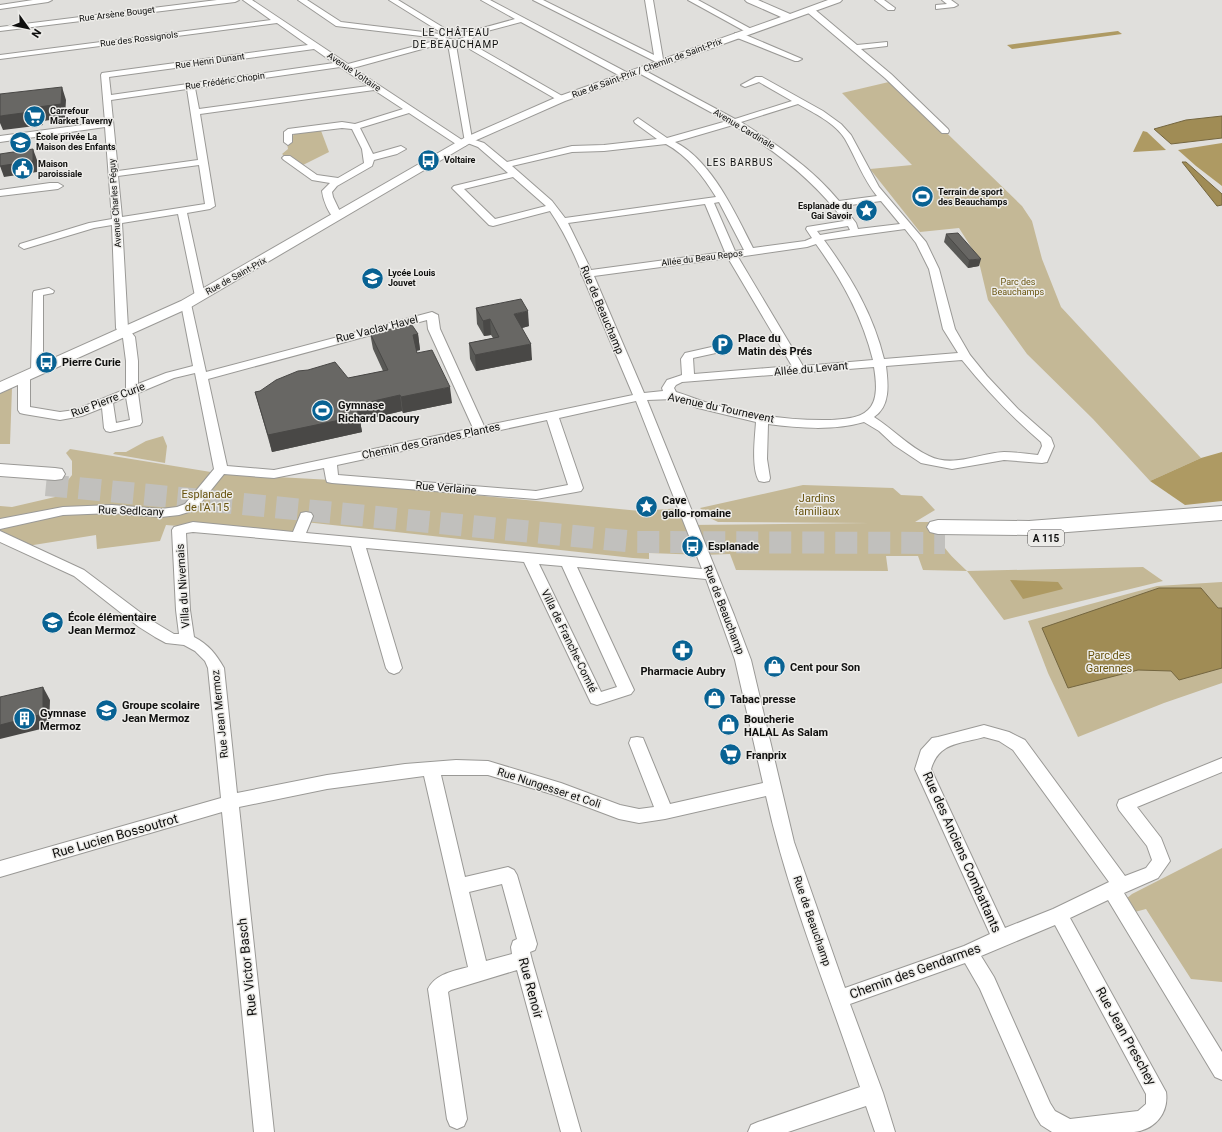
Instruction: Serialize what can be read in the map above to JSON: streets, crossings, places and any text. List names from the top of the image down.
{
  "streets": {
    "highway": ["A 115"],
    "street": [
      "Rue Arsène Bouget",
      "Rue des Rossignols",
      "Rue Henri Dunant",
      "Rue de Saint-Prix / Chemin de Saint-Prix",
      "Avenue Voltaire",
      "Rue Frédéric Chopin",
      "Avenue Cardinale",
      "Avenue Charles Péguy",
      "Allée du Beau Repos",
      "Rue de Saint-Prix",
      "Rue de Beauchamp",
      "Rue Vaclav Havel",
      "Allée du Levant",
      "Rue Pierre Curie",
      "Avenue du Tournevent",
      "Chemin des Grandes Plantes",
      "Rue Verlaine",
      "Rue Sedlcany",
      "Villa du Nivernais",
      "Villa de Franche-Comté",
      "Rue Jean Mermoz",
      "Rue Nungesser et Coli",
      "Rue Lucien Bossoutrot",
      "Rue des Anciens Combattants",
      "Rue Victor Basch",
      "Chemin des Gendarmes",
      "Rue Renoir",
      "Rue Jean Preschey"
    ]
  },
  "crossings": [
    ["Rue des Rossignols", "Avenue Voltaire"],
    ["Rue Henri Dunant", "Avenue Voltaire"],
    ["Rue Henri Dunant", "Avenue Charles Péguy"],
    ["Rue de Saint-Prix / Chemin de Saint-Prix", "Avenue Voltaire"],
    ["Rue de Saint-Prix / Chemin de Saint-Prix", "Avenue Cardinale"],
    ["Rue de Saint-Prix / Chemin de Saint-Prix", "Rue de Saint-Prix"],
    ["Rue de Saint-Prix / Chemin de Saint-Prix", "Rue de Beauchamp"],
    ["Avenue Voltaire", "Rue Frédéric Chopin"],
    ["Avenue Voltaire", "Rue de Saint-Prix"],
    ["Avenue Voltaire", "Rue de Beauchamp"],
    ["Rue Frédéric Chopin", "Avenue Charles Péguy"],
    ["Avenue Cardinale", "Allée du Beau Repos"],
    ["Avenue Charles Péguy", "Rue de Saint-Prix"],
    ["Allée du Beau Repos", "Rue de Beauchamp"],
    ["Rue de Saint-Prix", "Rue de Beauchamp"],
    ["Rue de Saint-Prix", "Rue Pierre Curie"],
    ["Rue de Beauchamp", "Avenue du Tournevent"],
    ["Rue de Beauchamp", "Chemin des Grandes Plantes"],
    ["Rue de Beauchamp", "Rue Nungesser et Coli"],
    ["Rue de Beauchamp", "Chemin des Gendarmes"],
    ["Rue Vaclav Havel", "Rue Pierre Curie"],
    ["Rue Vaclav Havel", "Chemin des Grandes Plantes"],
    ["Allée du Levant", "Avenue du Tournevent"],
    ["Avenue du Tournevent", "Chemin des Grandes Plantes"],
    ["Chemin des Grandes Plantes", "Rue Verlaine"],
    ["Chemin des Grandes Plantes", "Rue Sedlcany"],
    ["Villa du Nivernais", "Rue Jean Mermoz"],
    ["Rue Jean Mermoz", "Rue Nungesser et Coli"],
    ["Rue Jean Mermoz", "Rue Lucien Bossoutrot"],
    ["Rue Jean Mermoz", "Rue Victor Basch"],
    ["Rue Nungesser et Coli", "Rue Lucien Bossoutrot"],
    ["Rue Nungesser et Coli", "Rue Victor Basch"],
    ["Rue Lucien Bossoutrot", "Rue Victor Basch"],
    ["Rue des Anciens Combattants", "Chemin des Gendarmes"],
    ["Chemin des Gendarmes", "Rue Jean Preschey"]
  ],
  "districts": ["LE CHÂTEAU DE BEAUCHAMP", "LES BARBUS"],
  "parks": [
    "Parc des Beauchamps",
    "Esplanade de l'A115",
    "Jardins familiaux",
    "Parc des Garennes"
  ],
  "places": {
    "supermarket": ["Carrefour Market Taverny", "Franprix"],
    "school or university": [
      "École privée La Maison des Enfants",
      "Lycée Louis Jouvet",
      "École élémentaire Jean Mermoz",
      "Groupe scolaire Jean Mermoz"
    ],
    "bus stop": ["Voltaire", "Pierre Curie", "Esplanade"],
    "public building": ["Maison paroissiale"],
    "sports": ["Terrain de sport des Beauchamps", "Gymnase Richard Dacoury"],
    "place": ["Esplanade du Gai Savoir", "Cave gallo-romaine"],
    "parking": ["Place du Matin des Prés"],
    "pharmacy": ["Pharmacie Aubry"],
    "shop": ["Cent pour Son", "Tabac presse", "Boucherie HALAL As Salam"],
    "building": ["Gymnase Mermoz"]
  },
  "north": "bottom right"
}
